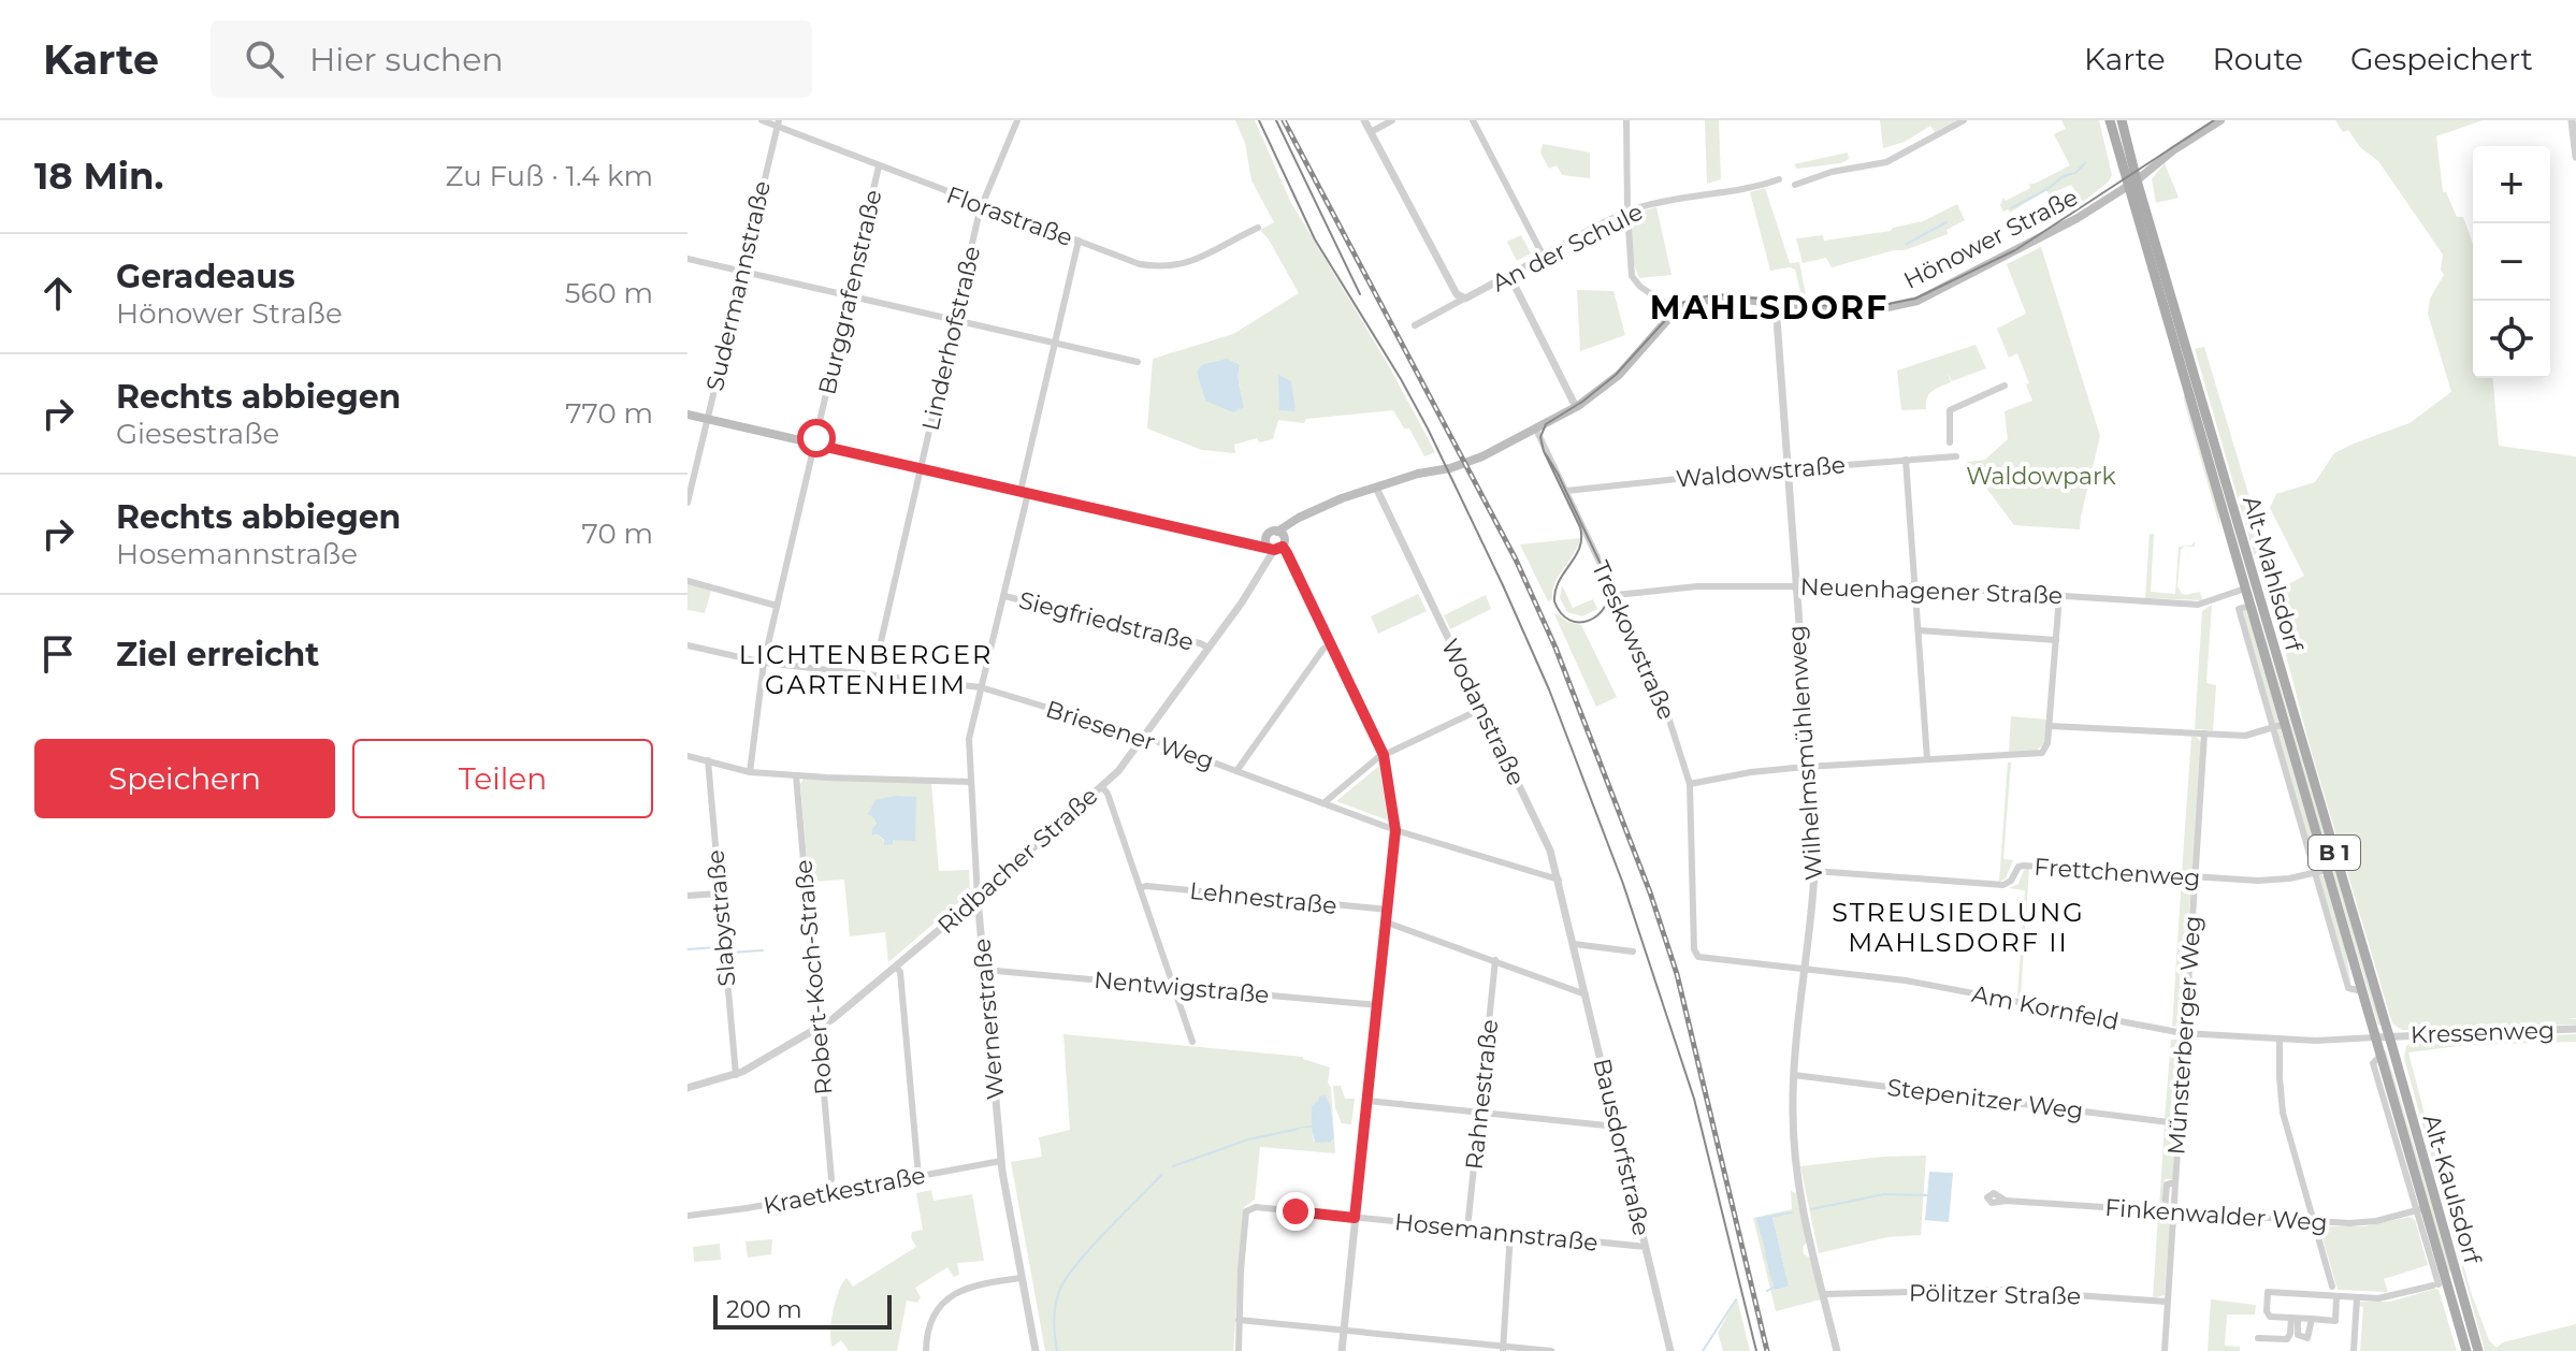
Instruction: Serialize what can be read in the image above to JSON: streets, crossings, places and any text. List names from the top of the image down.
{
  "streets": {
    "main road": [
      "Hönower Straße",
      "Alt-Mahlsdorf",
      "B 1",
      "Alt-Kaulsdorf"
    ],
    "street": [
      "Florastraße",
      "An der Schule",
      "Sudermannstraße",
      "Burggrafenstraße",
      "Linderhofstraße",
      "Waldowstraße",
      "Neuenhagener Straße",
      "Siegfriedstraße",
      "Treskowstraße",
      "Wodanstraße",
      "Briesener Weg",
      "Wilhelmsmühlenweg",
      "Ridbacher Straße",
      "Frettchenweg",
      "Lehnestraße",
      "Slabystraße",
      "Robert-Koch-Straße",
      "Nentwigstraße",
      "Am Kornfeld",
      "Wernerstraße",
      "Kressenweg",
      "Münsterberger Weg",
      "Rahnestraße",
      "Stepenitzer Weg",
      "Bausdorfstraße",
      "Kraetkestraße",
      "Finkenwalder Weg",
      "Hosemannstraße",
      "Pölitzer Straße"
    ]
  },
  "crossings": [
    ["Florastraße", "Sudermannstraße"],
    ["Florastraße", "Burggrafenstraße"],
    ["Florastraße", "Linderhofstraße"],
    ["Florastraße", "Wernerstraße"],
    ["Hönower Straße", "Alt-Mahlsdorf"],
    ["Hönower Straße", "Wilhelmsmühlenweg"],
    ["Burggrafenstraße", "Briesener Weg"],
    ["Waldowstraße", "Treskowstraße"],
    ["Waldowstraße", "Wilhelmsmühlenweg"],
    ["Alt-Mahlsdorf", "Neuenhagener Straße"],
    ["Alt-Mahlsdorf", "Frettchenweg"],
    ["Alt-Mahlsdorf", "Am Kornfeld"],
    ["Alt-Mahlsdorf", "Kressenweg"],
    ["Alt-Mahlsdorf", "Alt-Kaulsdorf"],
    ["Neuenhagener Straße", "Treskowstraße"],
    ["Neuenhagener Straße", "Wilhelmsmühlenweg"],
    ["Siegfriedstraße", "Ridbacher Straße"],
    ["Siegfriedstraße", "Wernerstraße"],
    ["Treskowstraße", "Am Kornfeld"],
    ["Wodanstraße", "Briesener Weg"],
    ["Wodanstraße", "Bausdorfstraße"],
    ["Briesener Weg", "Ridbacher Straße"],
    ["Briesener Weg", "Wernerstraße"],
    ["Wilhelmsmühlenweg", "Frettchenweg"],
    ["Wilhelmsmühlenweg", "Am Kornfeld"],
    ["Wilhelmsmühlenweg", "Stepenitzer Weg"],
    ["Wilhelmsmühlenweg", "Pölitzer Straße"],
    ["Ridbacher Straße", "Slabystraße"],
    ["Ridbacher Straße", "Robert-Koch-Straße"],
    ["Ridbacher Straße", "Wernerstraße"],
    ["Frettchenweg", "Münsterberger Weg"],
    ["Nentwigstraße", "Wernerstraße"],
    ["Am Kornfeld", "Kressenweg"],
    ["Am Kornfeld", "Münsterberger Weg"],
    ["Am Kornfeld", "Alt-Kaulsdorf"],
    ["Wernerstraße", "Kraetkestraße"],
    ["Kressenweg", "Alt-Kaulsdorf"],
    ["Münsterberger Weg", "Stepenitzer Weg"],
    ["Münsterberger Weg", "Finkenwalder Weg"],
    ["Münsterberger Weg", "Pölitzer Straße"],
    ["Rahnestraße", "Hosemannstraße"],
    ["Bausdorfstraße", "Hosemannstraße"],
    ["Alt-Kaulsdorf", "Finkenwalder Weg"]
  ],
  "districts": ["MAHLSDORF", "LICHTENBERGER GARTENHEIM", "STREUSIEDLUNG MAHLSDORF II"],
  "parks": ["Waldowpark"],
  "scale_bar": "200 m",
  "page": {
    "header": "Karte",
    "search": "Hier suchen",
    "nav": ["Karte", "Route", "Gespeichert"],
    "heading": ["18 Min.", "Zu Fuß · 1.4 km"],
    "map_buttons": ["+", "−"],
    "list": [
      ["Geradeaus", "Hönower Straße", "560 m"],
      ["Rechts abbiegen", "Giesestraße", "770 m"],
      ["Rechts abbiegen", "Hosemannstraße", "70 m"],
      "Ziel erreicht"
    ],
    "buttons": ["Speichern", "Teilen"],
    "scale": "200 m"
  }
}
